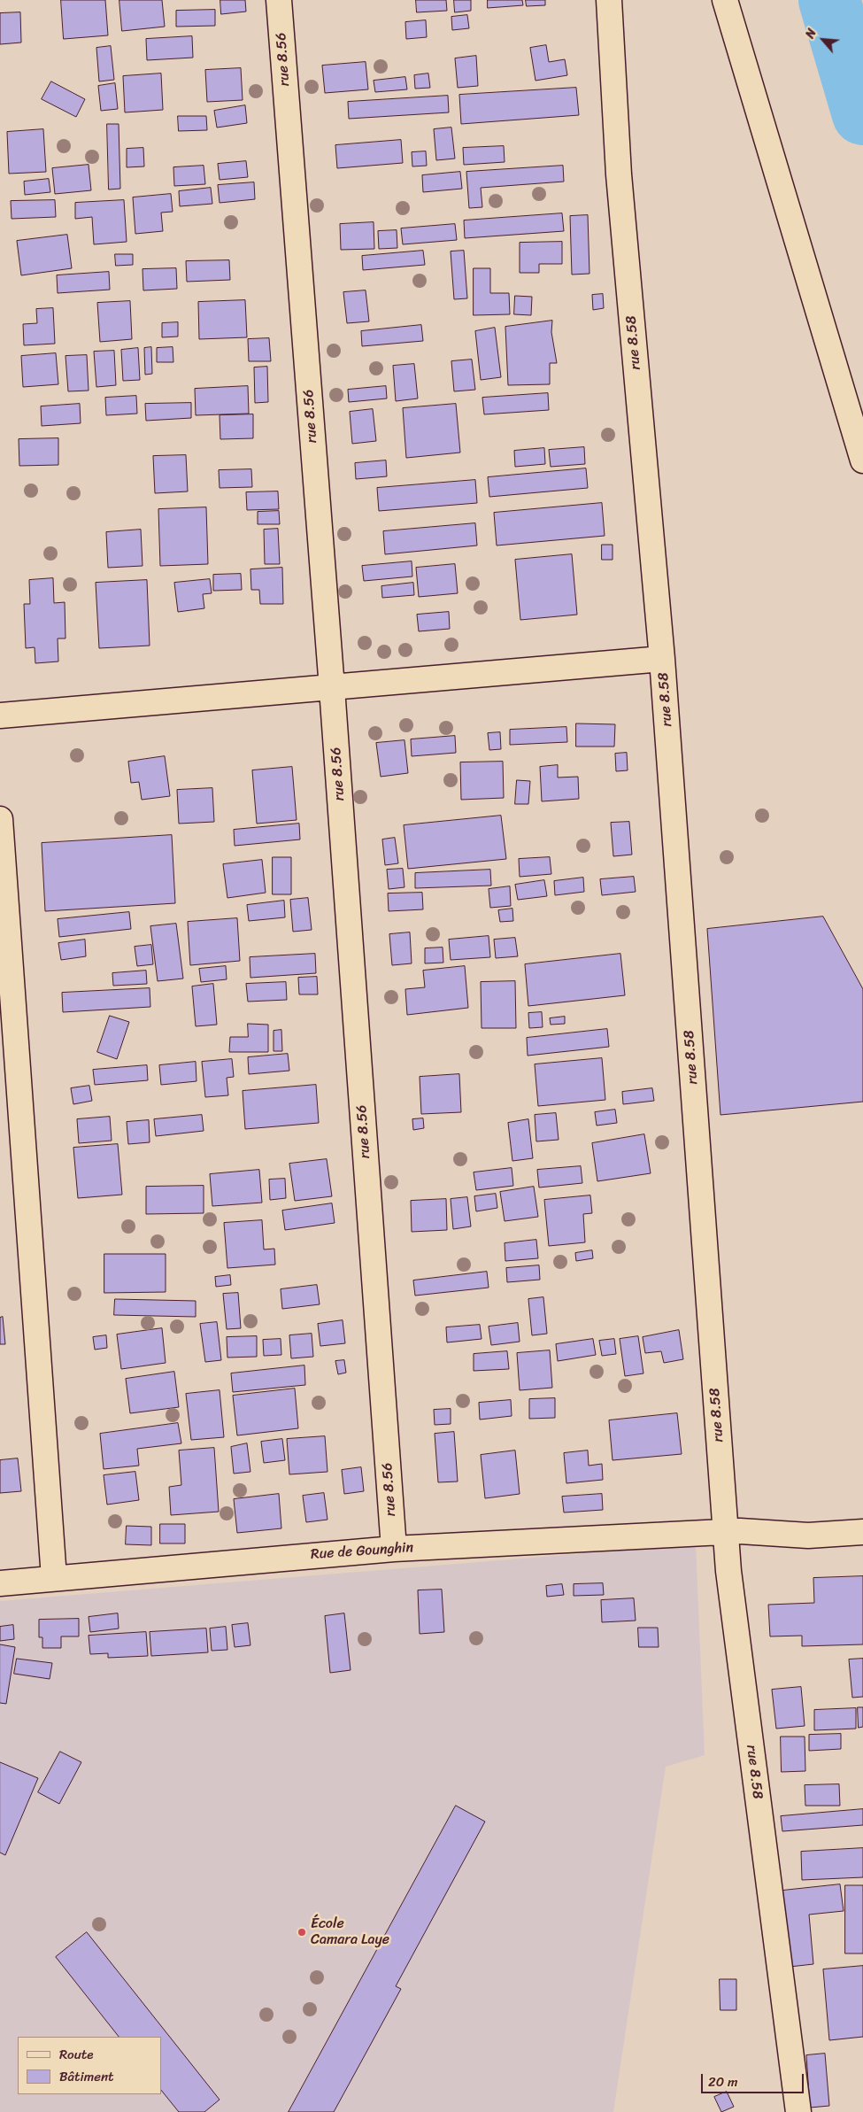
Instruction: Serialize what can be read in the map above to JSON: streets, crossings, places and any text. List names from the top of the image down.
{
  "streets": {
    "street": ["rue 8.56", "rue 8.58", "Rue de Gounghin"]
  },
  "crossings": [
    ["rue 8.56", "Rue de Gounghin"],
    ["rue 8.58", "Rue de Gounghin"]
  ],
  "places": ["École Camara Laye"],
  "legend": ["Route", "Bâtiment"],
  "scale_bar": "20 m",
  "north": "top left"
}
